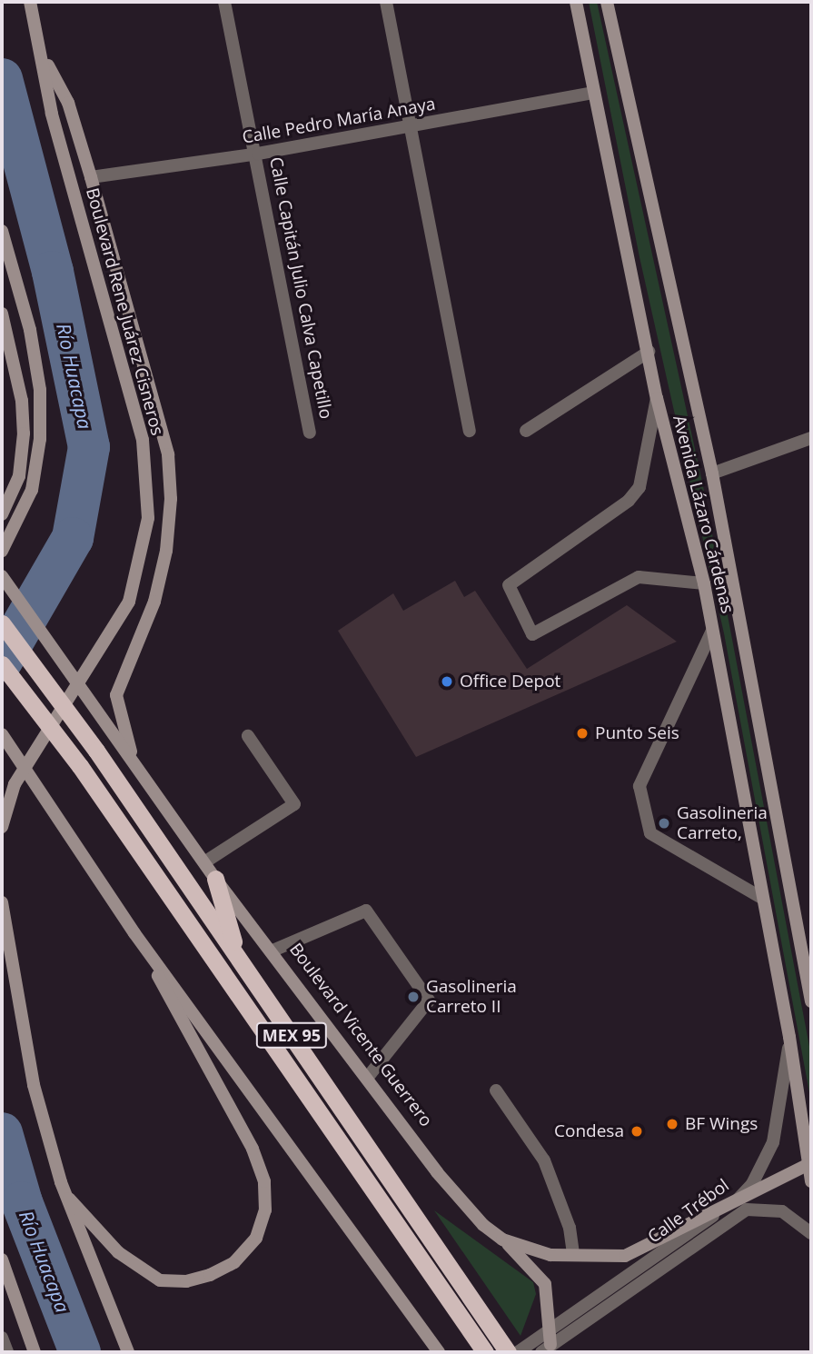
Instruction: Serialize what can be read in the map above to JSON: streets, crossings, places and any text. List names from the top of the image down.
{
  "streets": {
    "highway": ["MEX 95"],
    "main road": ["Boulevard Rene Juárez Cisneros", "Avenida Lázaro Cárdenas", "Boulevard Vicente Guerrero"],
    "street": ["Calle Pedro María Anaya", "Calle Capitán Julio Calva Capetillo", "Calle Trébol"]
  },
  "crossings": [
    ["Calle Pedro María Anaya", "Calle Capitán Julio Calva Capetillo"],
    ["Calle Pedro María Anaya", "Avenida Lázaro Cárdenas"],
    ["Avenida Lázaro Cárdenas", "Boulevard Vicente Guerrero"],
    ["Avenida Lázaro Cárdenas", "Calle Trébol"],
    ["Boulevard Vicente Guerrero", "Calle Trébol"]
  ],
  "water": ["Río Huacapa"],
  "places": [
    "Office Depot",
    "Punto Seis",
    "Gasolineria Carreto,",
    "Gasolineria Carreto II",
    "BF Wings",
    "Condesa"
  ]
}
